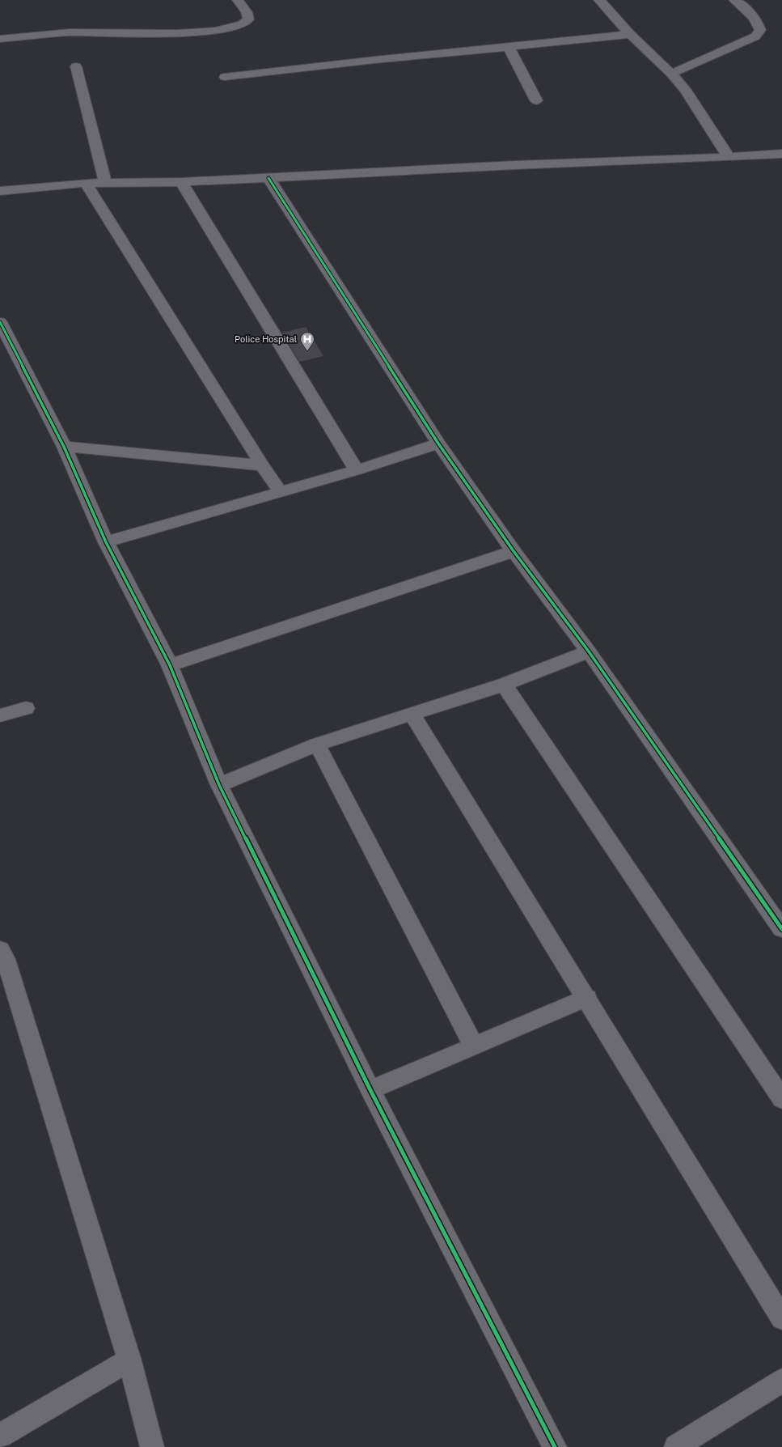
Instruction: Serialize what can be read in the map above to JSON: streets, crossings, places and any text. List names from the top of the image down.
{
  "places": {
    "hospital": ["Police Hospital"]
  }
}
